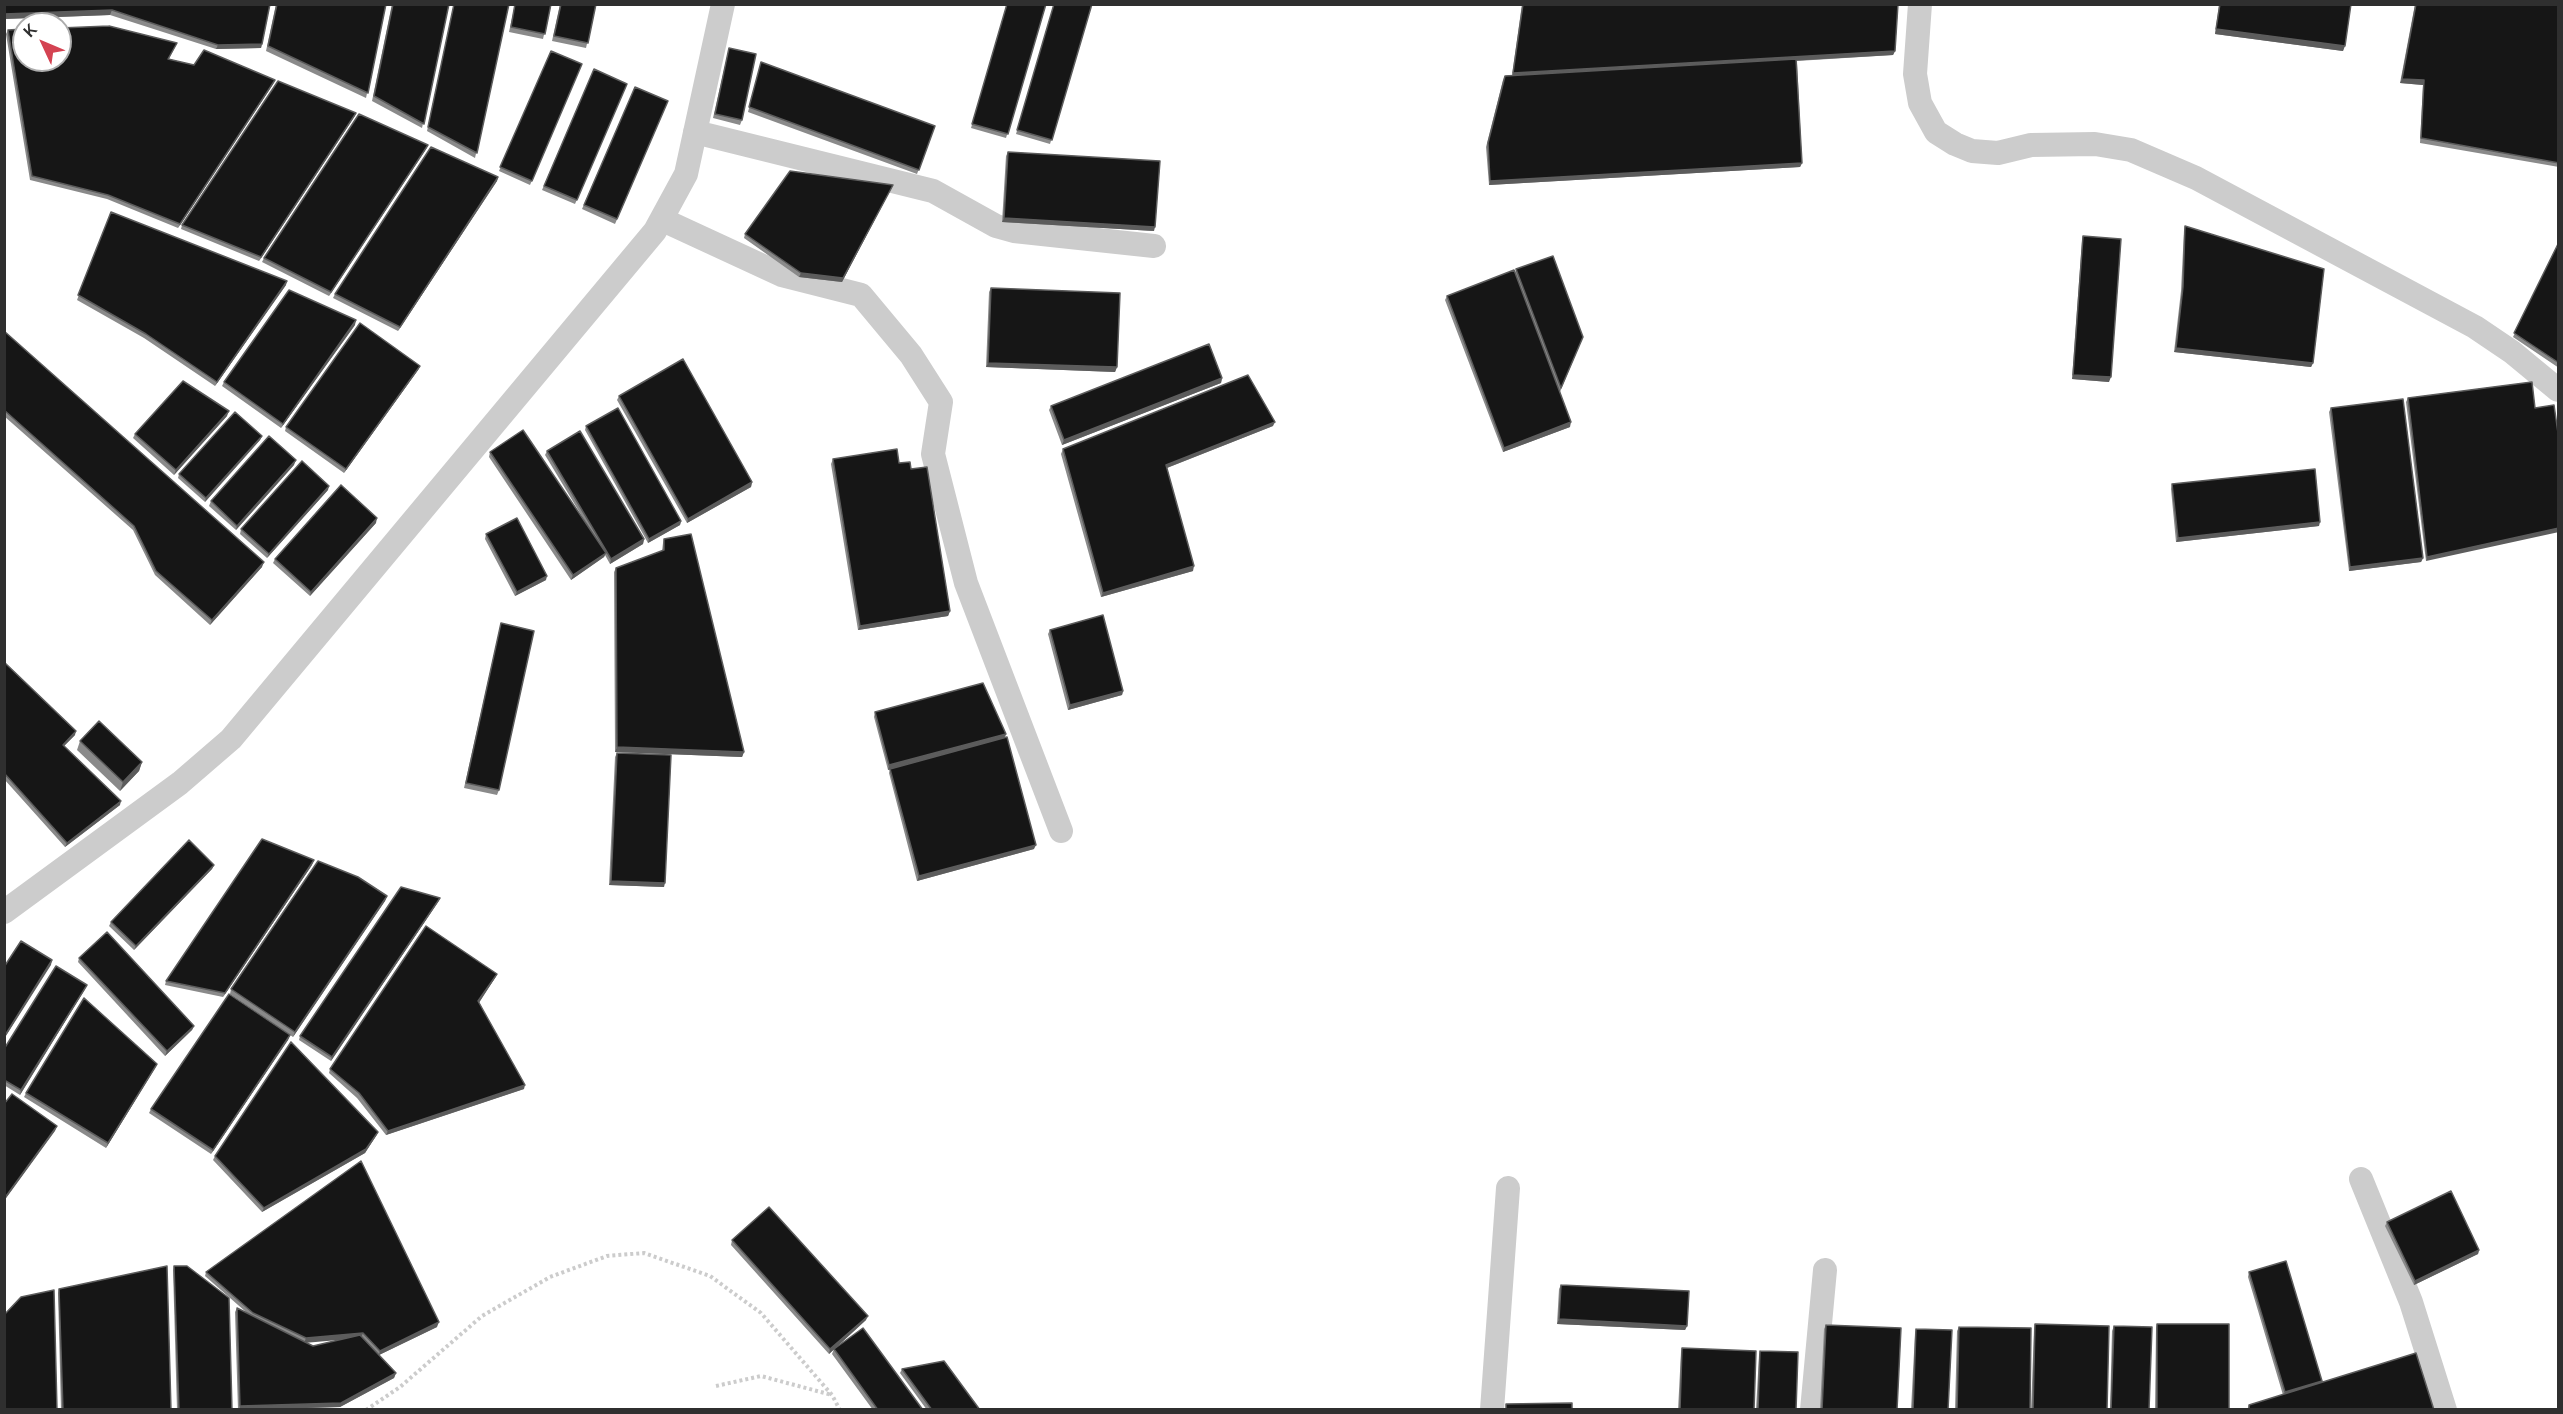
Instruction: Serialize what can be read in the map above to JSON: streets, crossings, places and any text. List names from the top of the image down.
{
  "north": "top left"
}
